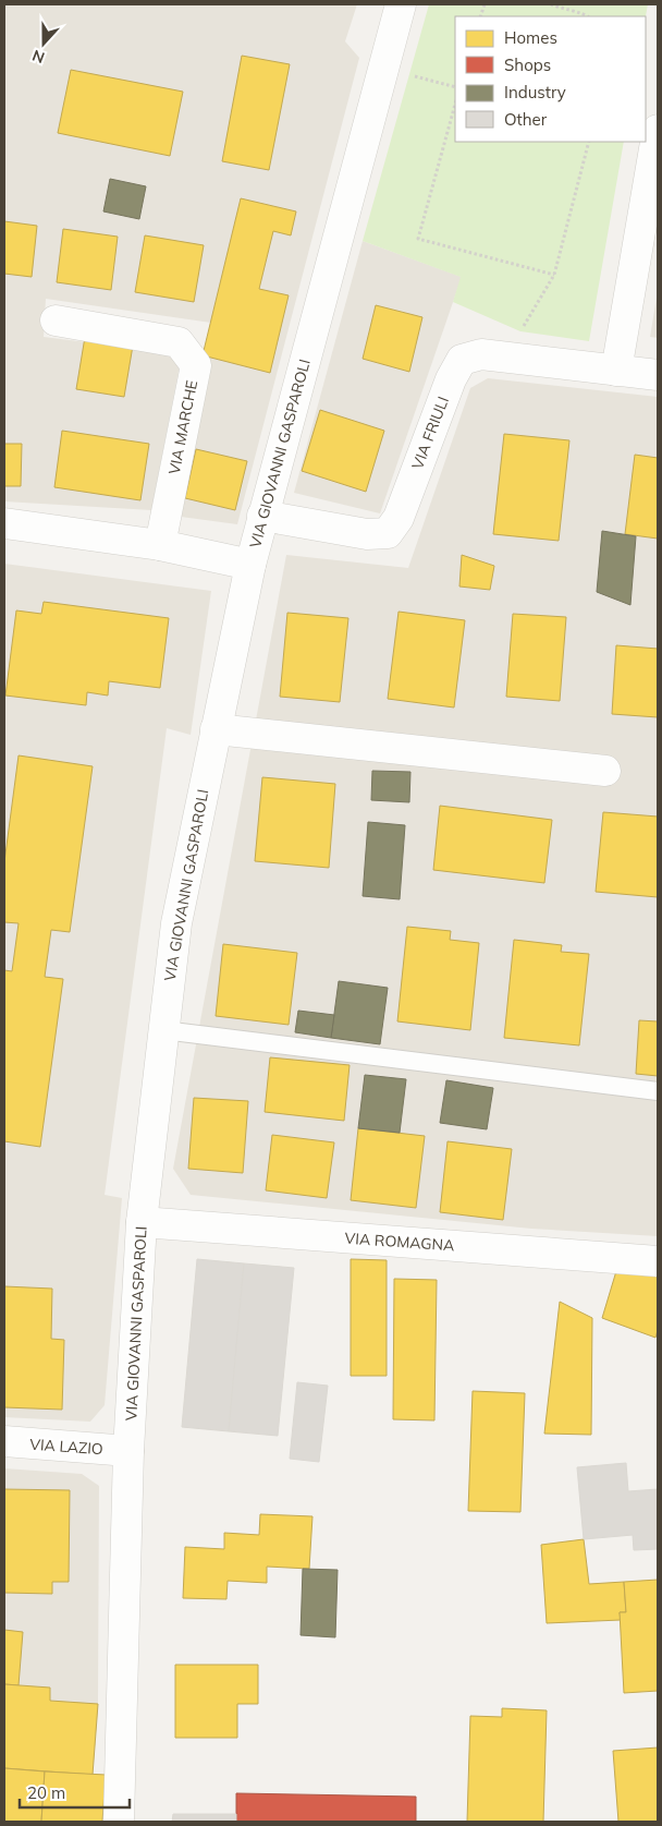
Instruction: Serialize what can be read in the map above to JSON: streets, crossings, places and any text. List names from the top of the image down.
{
  "streets": {
    "street": [
      "VIA MARCHE",
      "VIA FRIULI",
      "VIA GIOVANNI GASPAROLI",
      "VIA ROMAGNA",
      "VIA LAZIO"
    ]
  },
  "crossings": [
    ["VIA FRIULI", "VIA GIOVANNI GASPAROLI"],
    ["VIA GIOVANNI GASPAROLI", "VIA ROMAGNA"],
    ["VIA GIOVANNI GASPAROLI", "VIA LAZIO"]
  ],
  "legend": [
    "Homes",
    "Shops",
    "Industry",
    "Other"
  ],
  "scale_bar": "20 m",
  "north": "bottom"
}
